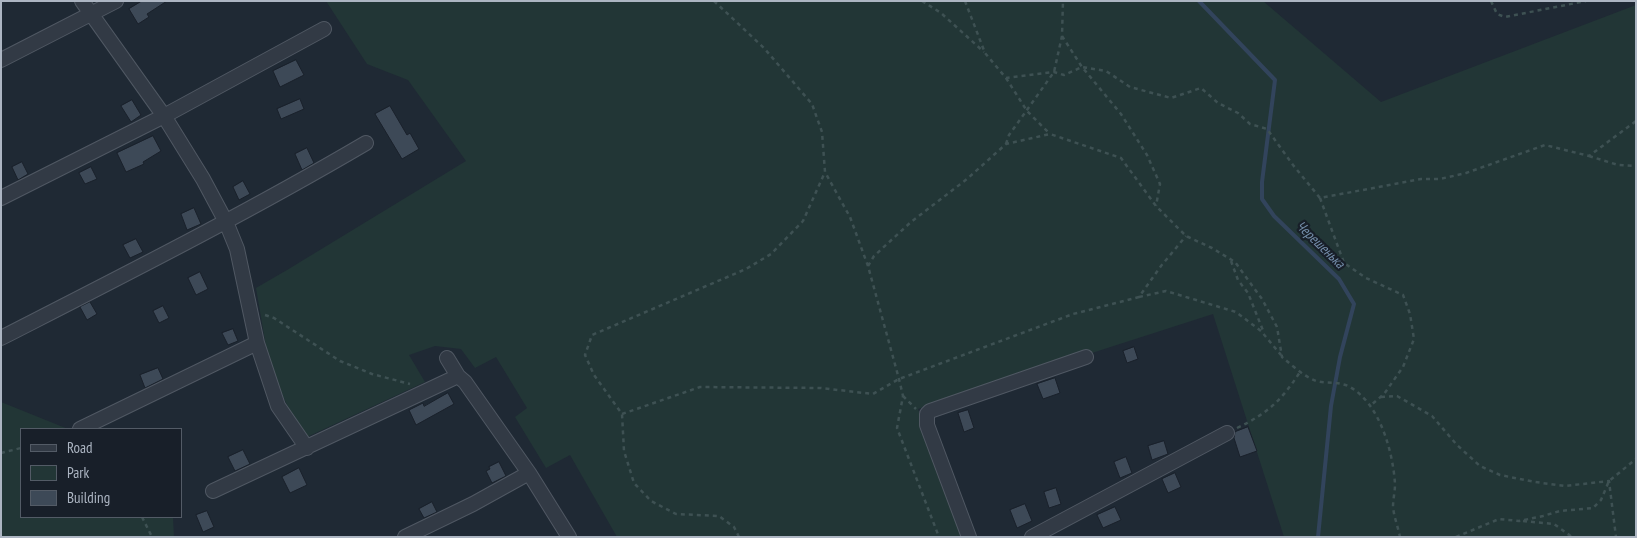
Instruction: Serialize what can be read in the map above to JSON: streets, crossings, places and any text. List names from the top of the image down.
{
  "water": ["Черешенька"],
  "legend": ["Road", "Park", "Building"]
}
